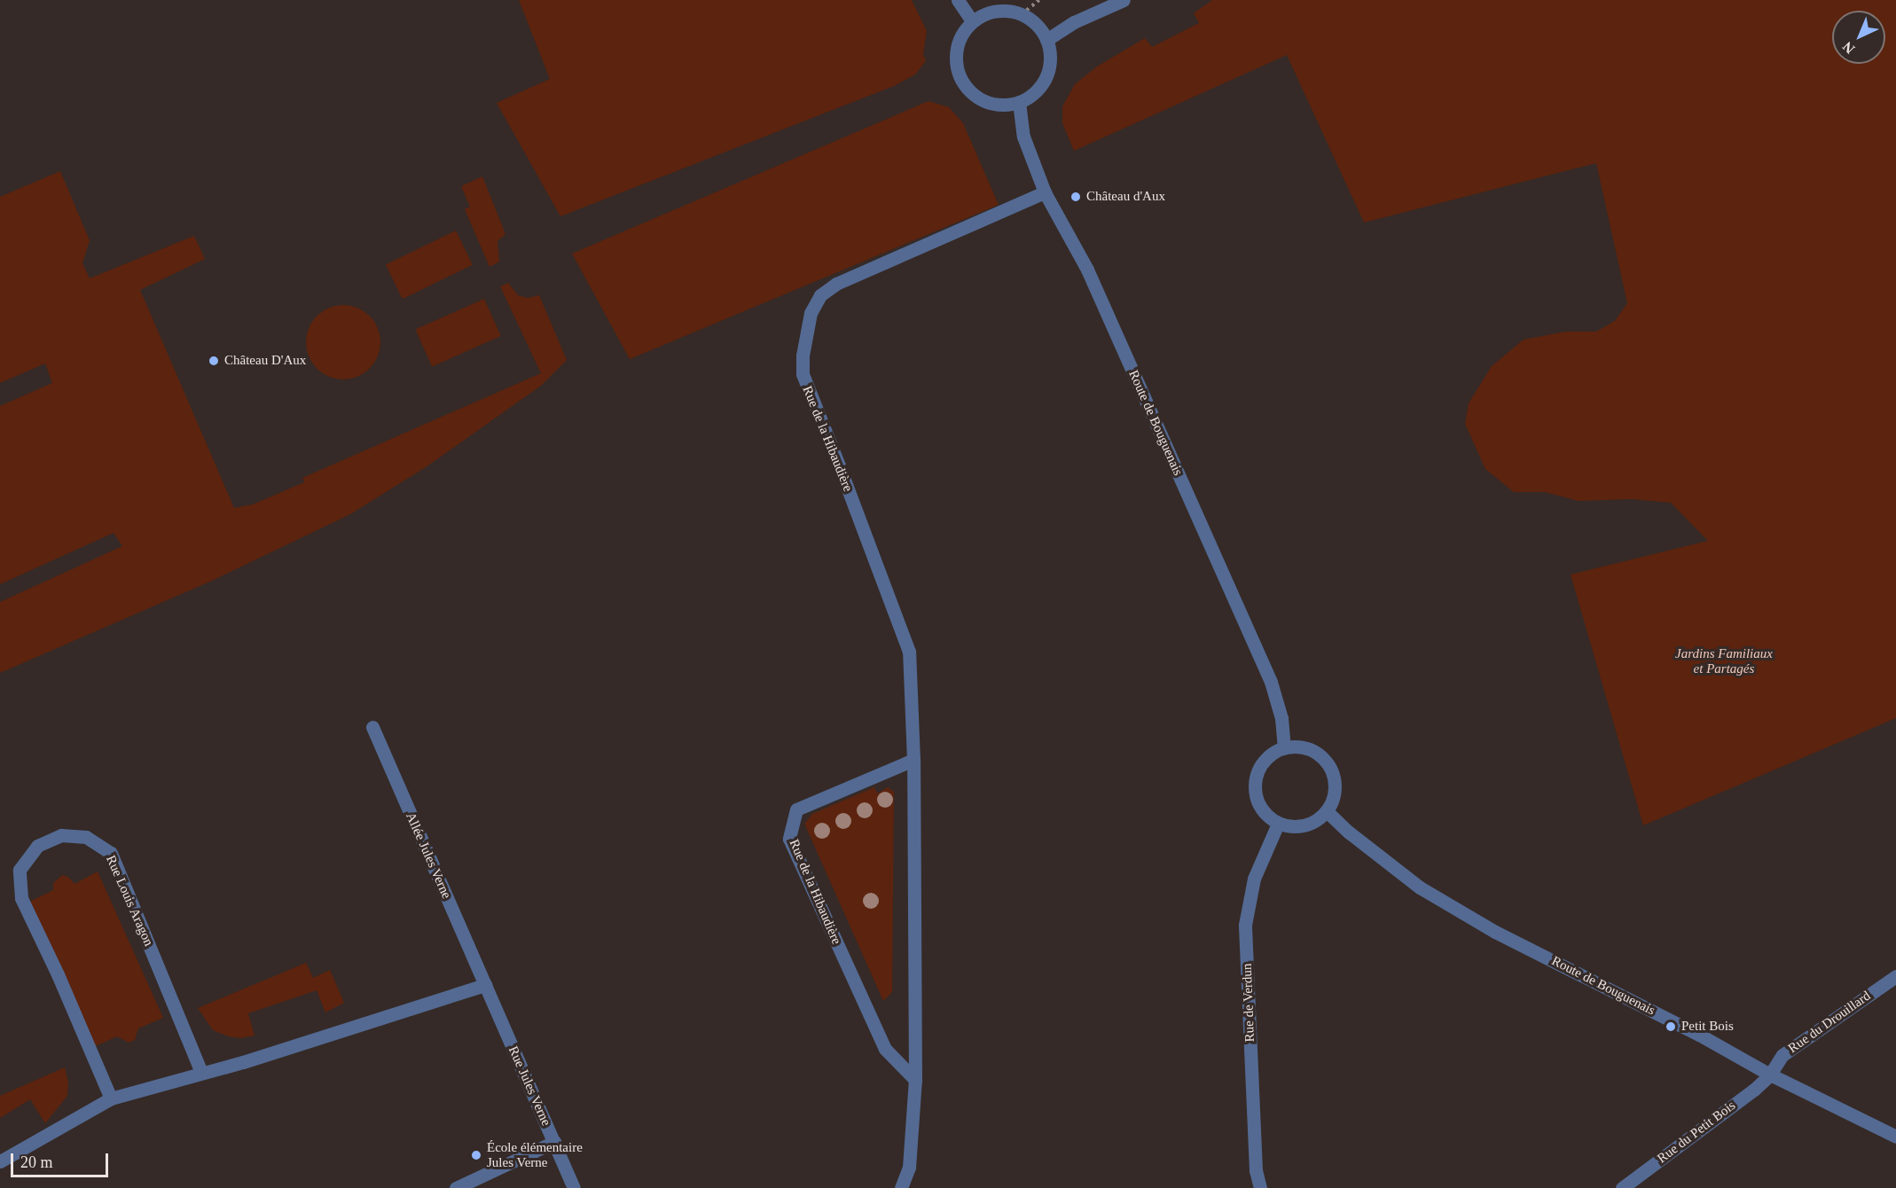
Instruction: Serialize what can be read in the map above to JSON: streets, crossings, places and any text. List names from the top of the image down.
{
  "streets": {
    "street": [
      "Route de Bouguenais",
      "Rue de la Hibaudière",
      "Allée Jules Verne",
      "Rue Louis Aragon",
      "Rue de Verdun",
      "Rue du Drouillard",
      "Rue Jules Verne",
      "Rue du Petit Bois"
    ]
  },
  "crossings": [
    ["Route de Bouguenais", "Rue de la Hibaudière"],
    ["Route de Bouguenais", "Rue de Verdun"],
    ["Route de Bouguenais", "Rue du Drouillard"],
    ["Route de Bouguenais", "Rue du Petit Bois"],
    ["Allée Jules Verne", "Rue Jules Verne"],
    ["Rue du Drouillard", "Rue du Petit Bois"]
  ],
  "parks": ["Jardins Familiaux et Partagés"],
  "places": [
    "Château d'Aux",
    "Château D'Aux",
    "Petit Bois",
    "École élémentaire Jules Verne"
  ],
  "scale_bar": "20 m",
  "north": "bottom left"
}
